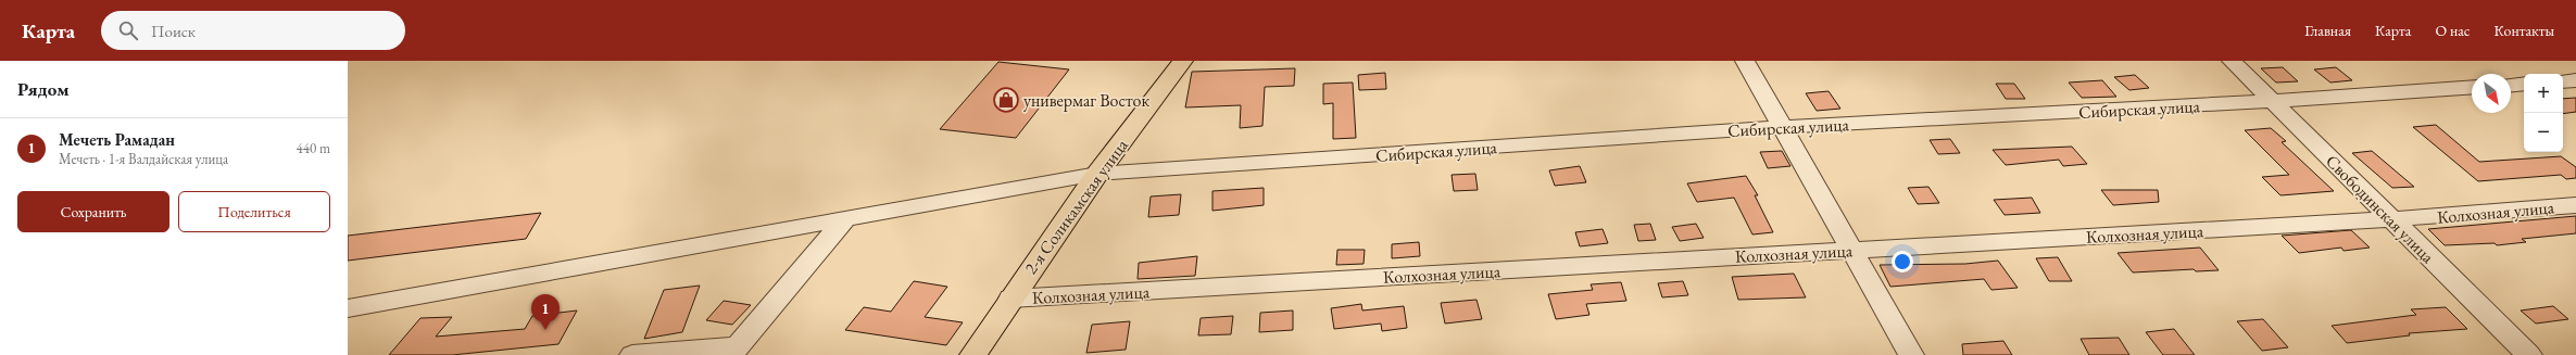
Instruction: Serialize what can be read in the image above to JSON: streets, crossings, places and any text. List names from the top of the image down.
{
  "streets": {
    "main road": ["2-я Соликамская улица"],
    "street": ["Сибирская улица", "Свободинская улица", "Колхозная улица"]
  },
  "crossings": [
    ["Сибирская улица", "2-я Соликамская улица"],
    ["Сибирская улица", "Свободинская улица"],
    ["2-я Соликамская улица", "Колхозная улица"],
    ["Свободинская улица", "Колхозная улица"]
  ],
  "places": {
    "shop": ["универмаг Восток"]
  },
  "north": "bottom right",
  "page": {
    "header": "Карта",
    "search": "Поиск",
    "nav": [
      "Главная",
      "Карта",
      "О нас",
      "Контакты"
    ],
    "heading": "Рядом",
    "map_buttons": ["+", "−"],
    "list": [
      {
        "mark": "1",
        "name": "Мечеть Рамадан",
        "note": "Мечеть · 1-я Валдайская улица",
        "value": "440 m"
      }
    ],
    "buttons": ["Сохранить", "Поделиться"],
    "pins": "1"
  }
}
